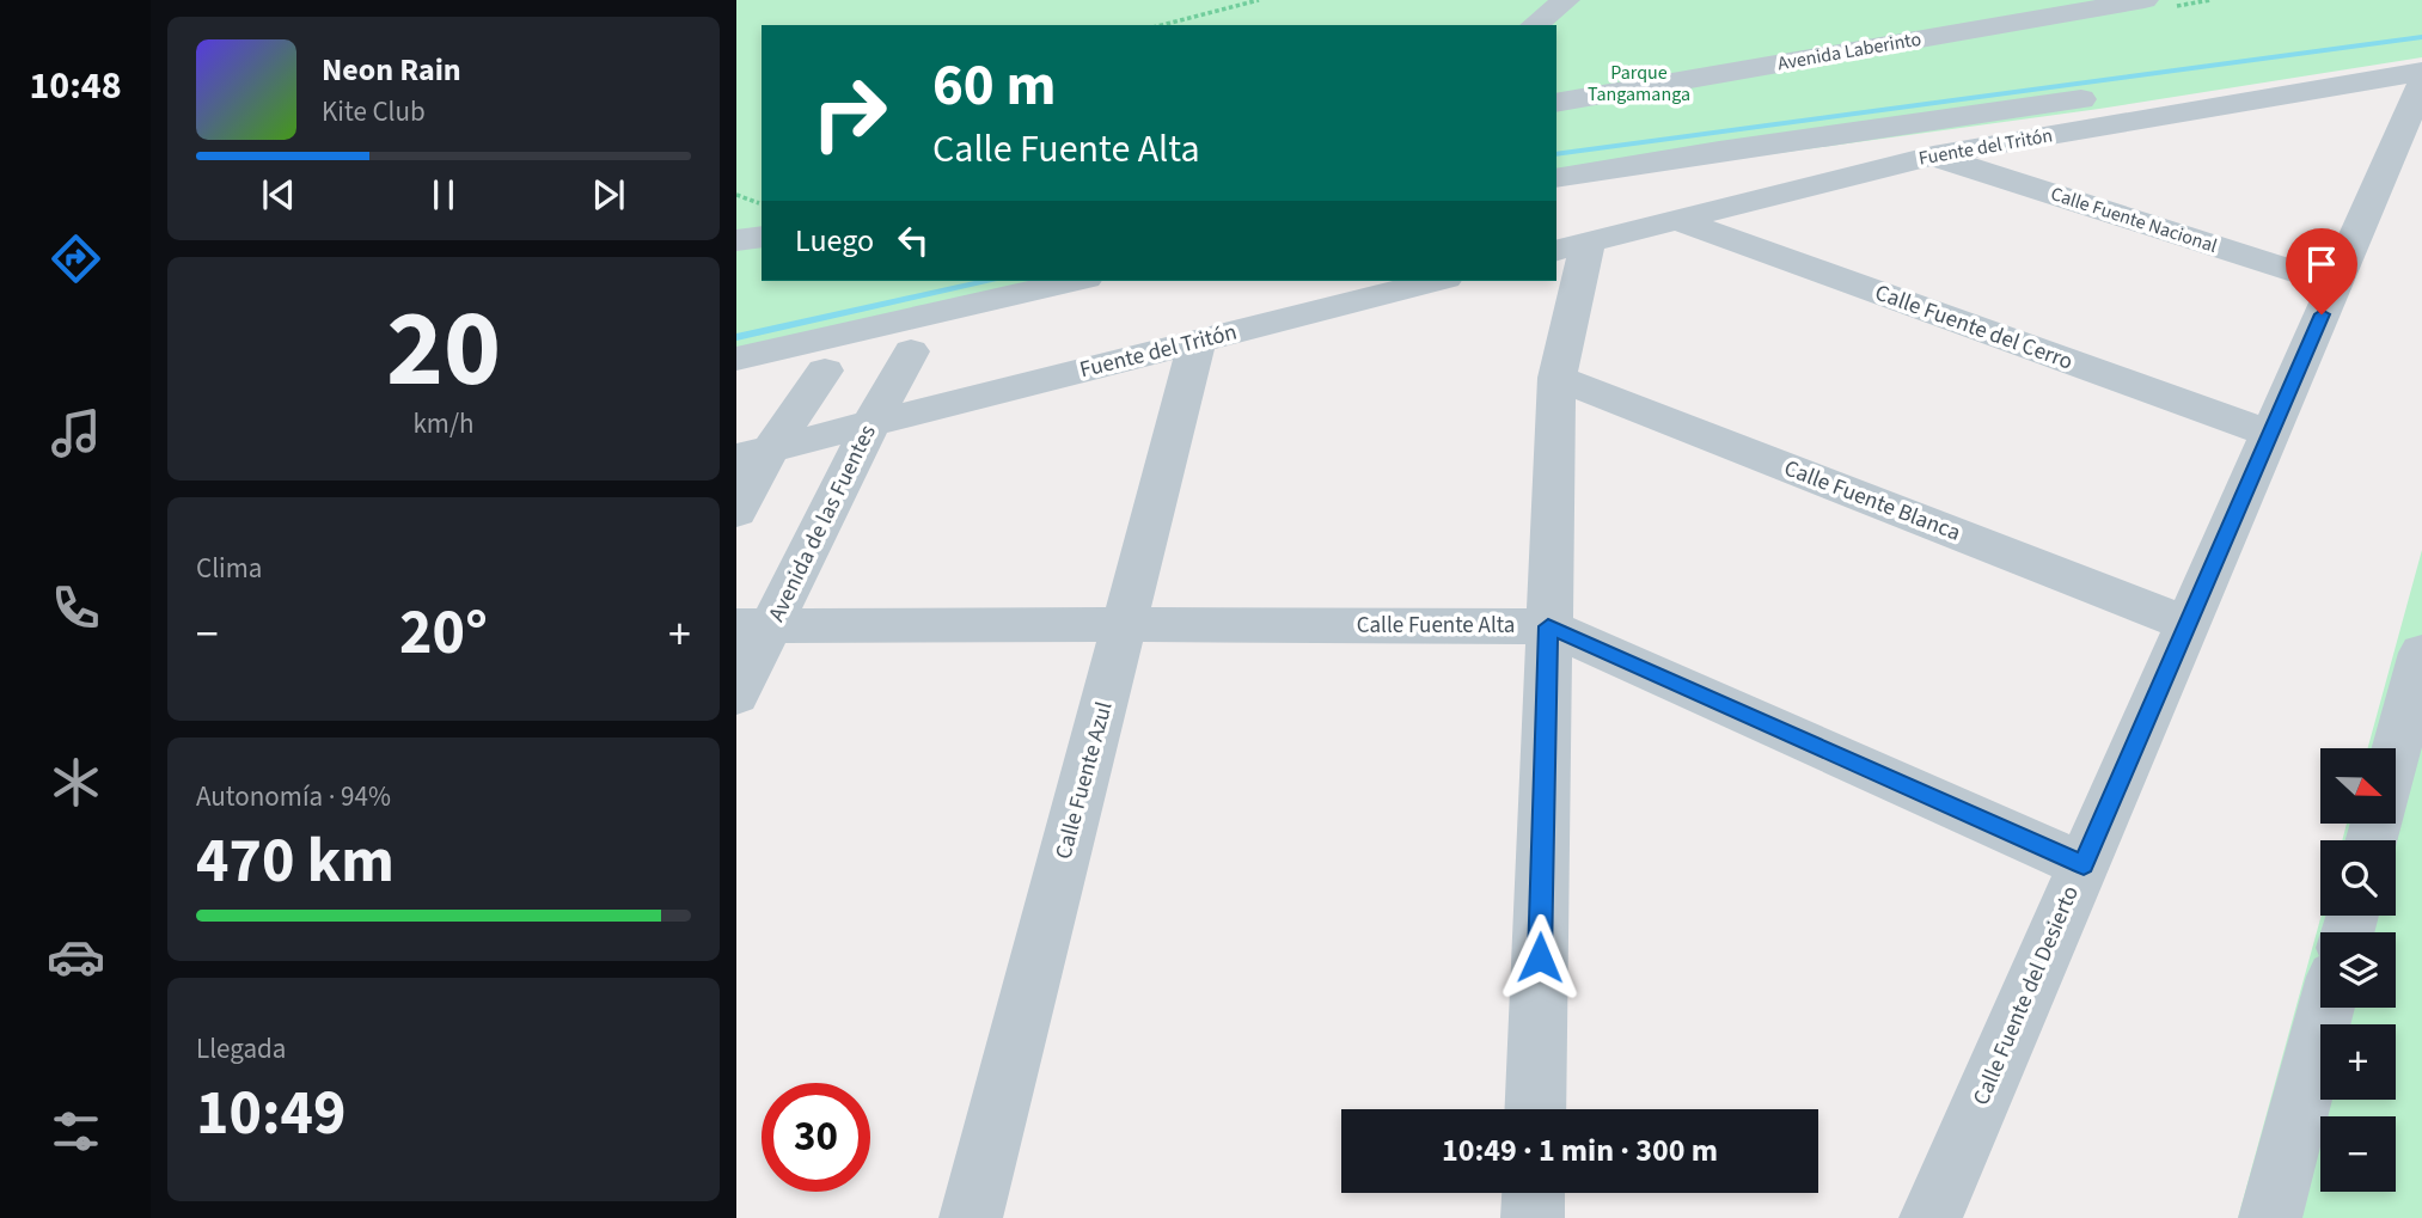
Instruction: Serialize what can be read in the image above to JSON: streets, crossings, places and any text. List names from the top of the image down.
{
  "streets": {
    "street": [
      "Avenida Laberinto",
      "Fuente del Tritón",
      "Calle Fuente Nacional",
      "Calle Fuente del Cerro",
      "Calle Fuente Blanca",
      "Avenida de las Fuentes",
      "Calle Fuente Alta",
      "Calle Fuente Azul",
      "Calle Fuente del Desierto"
    ]
  },
  "crossings": [
    ["Fuente del Tritón", "Calle Fuente Nacional"],
    ["Fuente del Tritón", "Calle Fuente del Cerro"],
    ["Fuente del Tritón", "Avenida de las Fuentes"],
    ["Fuente del Tritón", "Calle Fuente Azul"],
    ["Calle Fuente Nacional", "Calle Fuente del Desierto"],
    ["Calle Fuente del Cerro", "Calle Fuente del Desierto"],
    ["Calle Fuente Blanca", "Calle Fuente del Desierto"],
    ["Avenida de las Fuentes", "Calle Fuente Alta"],
    ["Calle Fuente Alta", "Calle Fuente Azul"],
    ["Calle Fuente Alta", "Calle Fuente del Desierto"]
  ],
  "parks": ["Parque Tangamanga"],
  "north": "right",
  "page": {
    "tabs": "10:48",
    "turn": ["60 m", "Calle Fuente Alta"],
    "song": ["Neon Rain", "Kite Club"],
    "then": "Luego",
    "tile": [
      ["20", "km/h"],
      "Clima",
      ["Autonomía · 94%", "470 km"],
      ["Llegada", "10:49"]
    ],
    "heat": ["−", "20°", "+"],
    "map_buttons": ["+", "−"],
    "limit": "30",
    "trip": "10:49 · 1 min · 300 m"
  }
}
